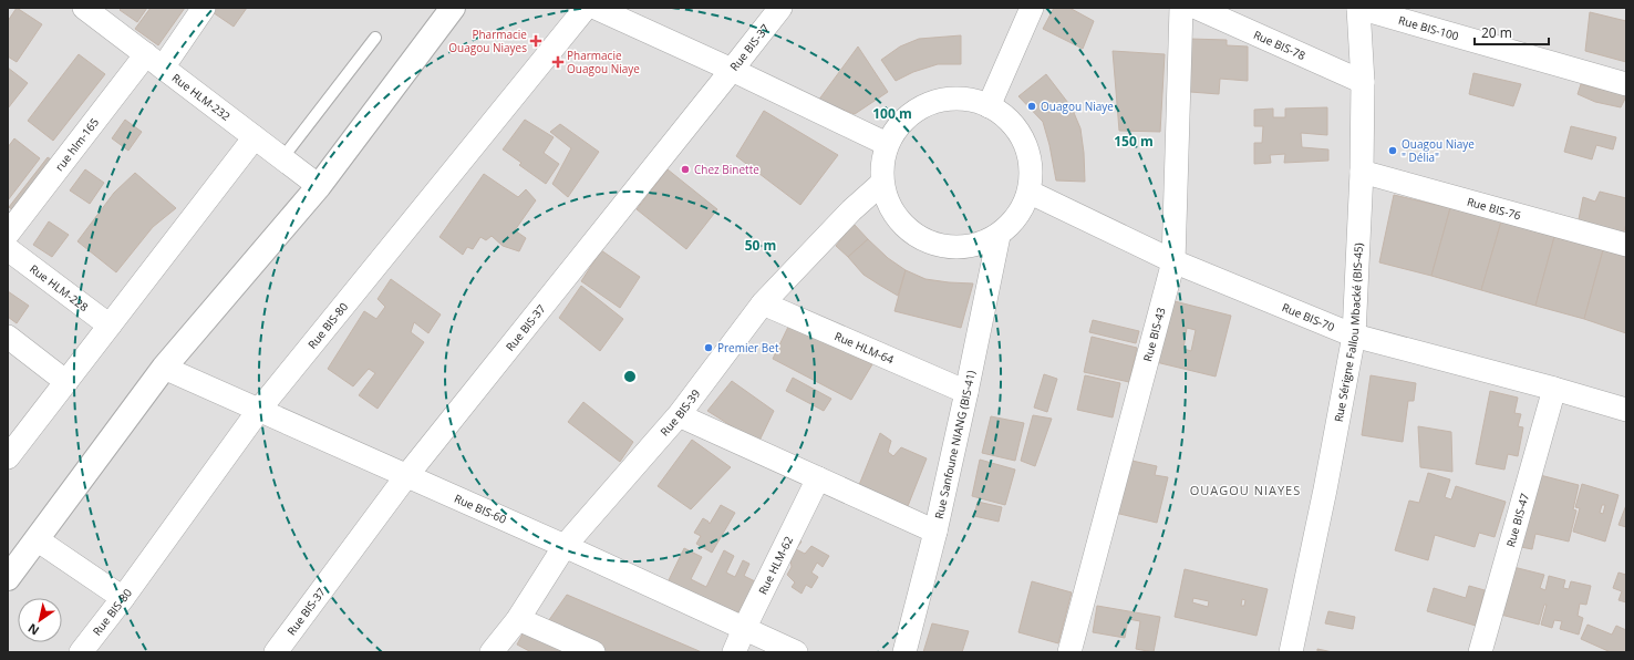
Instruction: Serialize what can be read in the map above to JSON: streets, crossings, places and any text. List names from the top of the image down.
{
  "streets": {
    "street": [
      "Rue BIS-100",
      "Rue BIS-78",
      "Rue BIS-37",
      "Rue HLM-232",
      "rue hlm-165",
      "Rue BIS-76",
      "Rue HLM-228",
      "Rue BIS-70",
      "Rue BIS-80",
      "Rue Sérigne Fallou Mbacké (BIS-45)",
      "Rue BIS-43",
      "Rue HLM-64",
      "Rue BIS-39",
      "Rue Sanfoune NIANG (BIS-41)",
      "Rue BIS-60",
      "Rue BIS-47",
      "Rue HLM-62"
    ]
  },
  "crossings": [
    ["Rue BIS-100", "Rue Sérigne Fallou Mbacké (BIS-45)"],
    ["Rue BIS-78", "Rue Sérigne Fallou Mbacké (BIS-45)"],
    ["Rue BIS-37", "Rue BIS-60"],
    ["Rue HLM-232", "rue hlm-165"],
    ["Rue BIS-76", "Rue Sérigne Fallou Mbacké (BIS-45)"],
    ["Rue BIS-70", "Rue Sérigne Fallou Mbacké (BIS-45)"],
    ["Rue BIS-70", "Rue BIS-43"],
    ["Rue BIS-70", "Rue BIS-39"],
    ["Rue BIS-70", "Rue Sanfoune NIANG (BIS-41)"],
    ["Rue BIS-70", "Rue BIS-47"],
    ["Rue BIS-80", "Rue BIS-60"],
    ["Rue HLM-64", "Rue BIS-39"],
    ["Rue HLM-64", "Rue Sanfoune NIANG (BIS-41)"],
    ["Rue BIS-39", "Rue Sanfoune NIANG (BIS-41)"],
    ["Rue BIS-39", "Rue BIS-60"],
    ["Rue BIS-60", "Rue HLM-62"]
  ],
  "districts": ["OUAGOU NIAYES"],
  "places": {
    "health": ["Pharmacie Ouagou Niayes", "Pharmacie Ouagou Niaye"],
    "other": [
      "Ouagou Niaye",
      "Ouagou Niaye \" Délia\"",
      "Chez Binette",
      "Premier Bet"
    ]
  },
  "scale_bar": "20 m",
  "north": "bottom left",
  "rings": ["100 m", "150 m", "50 m"]
}
